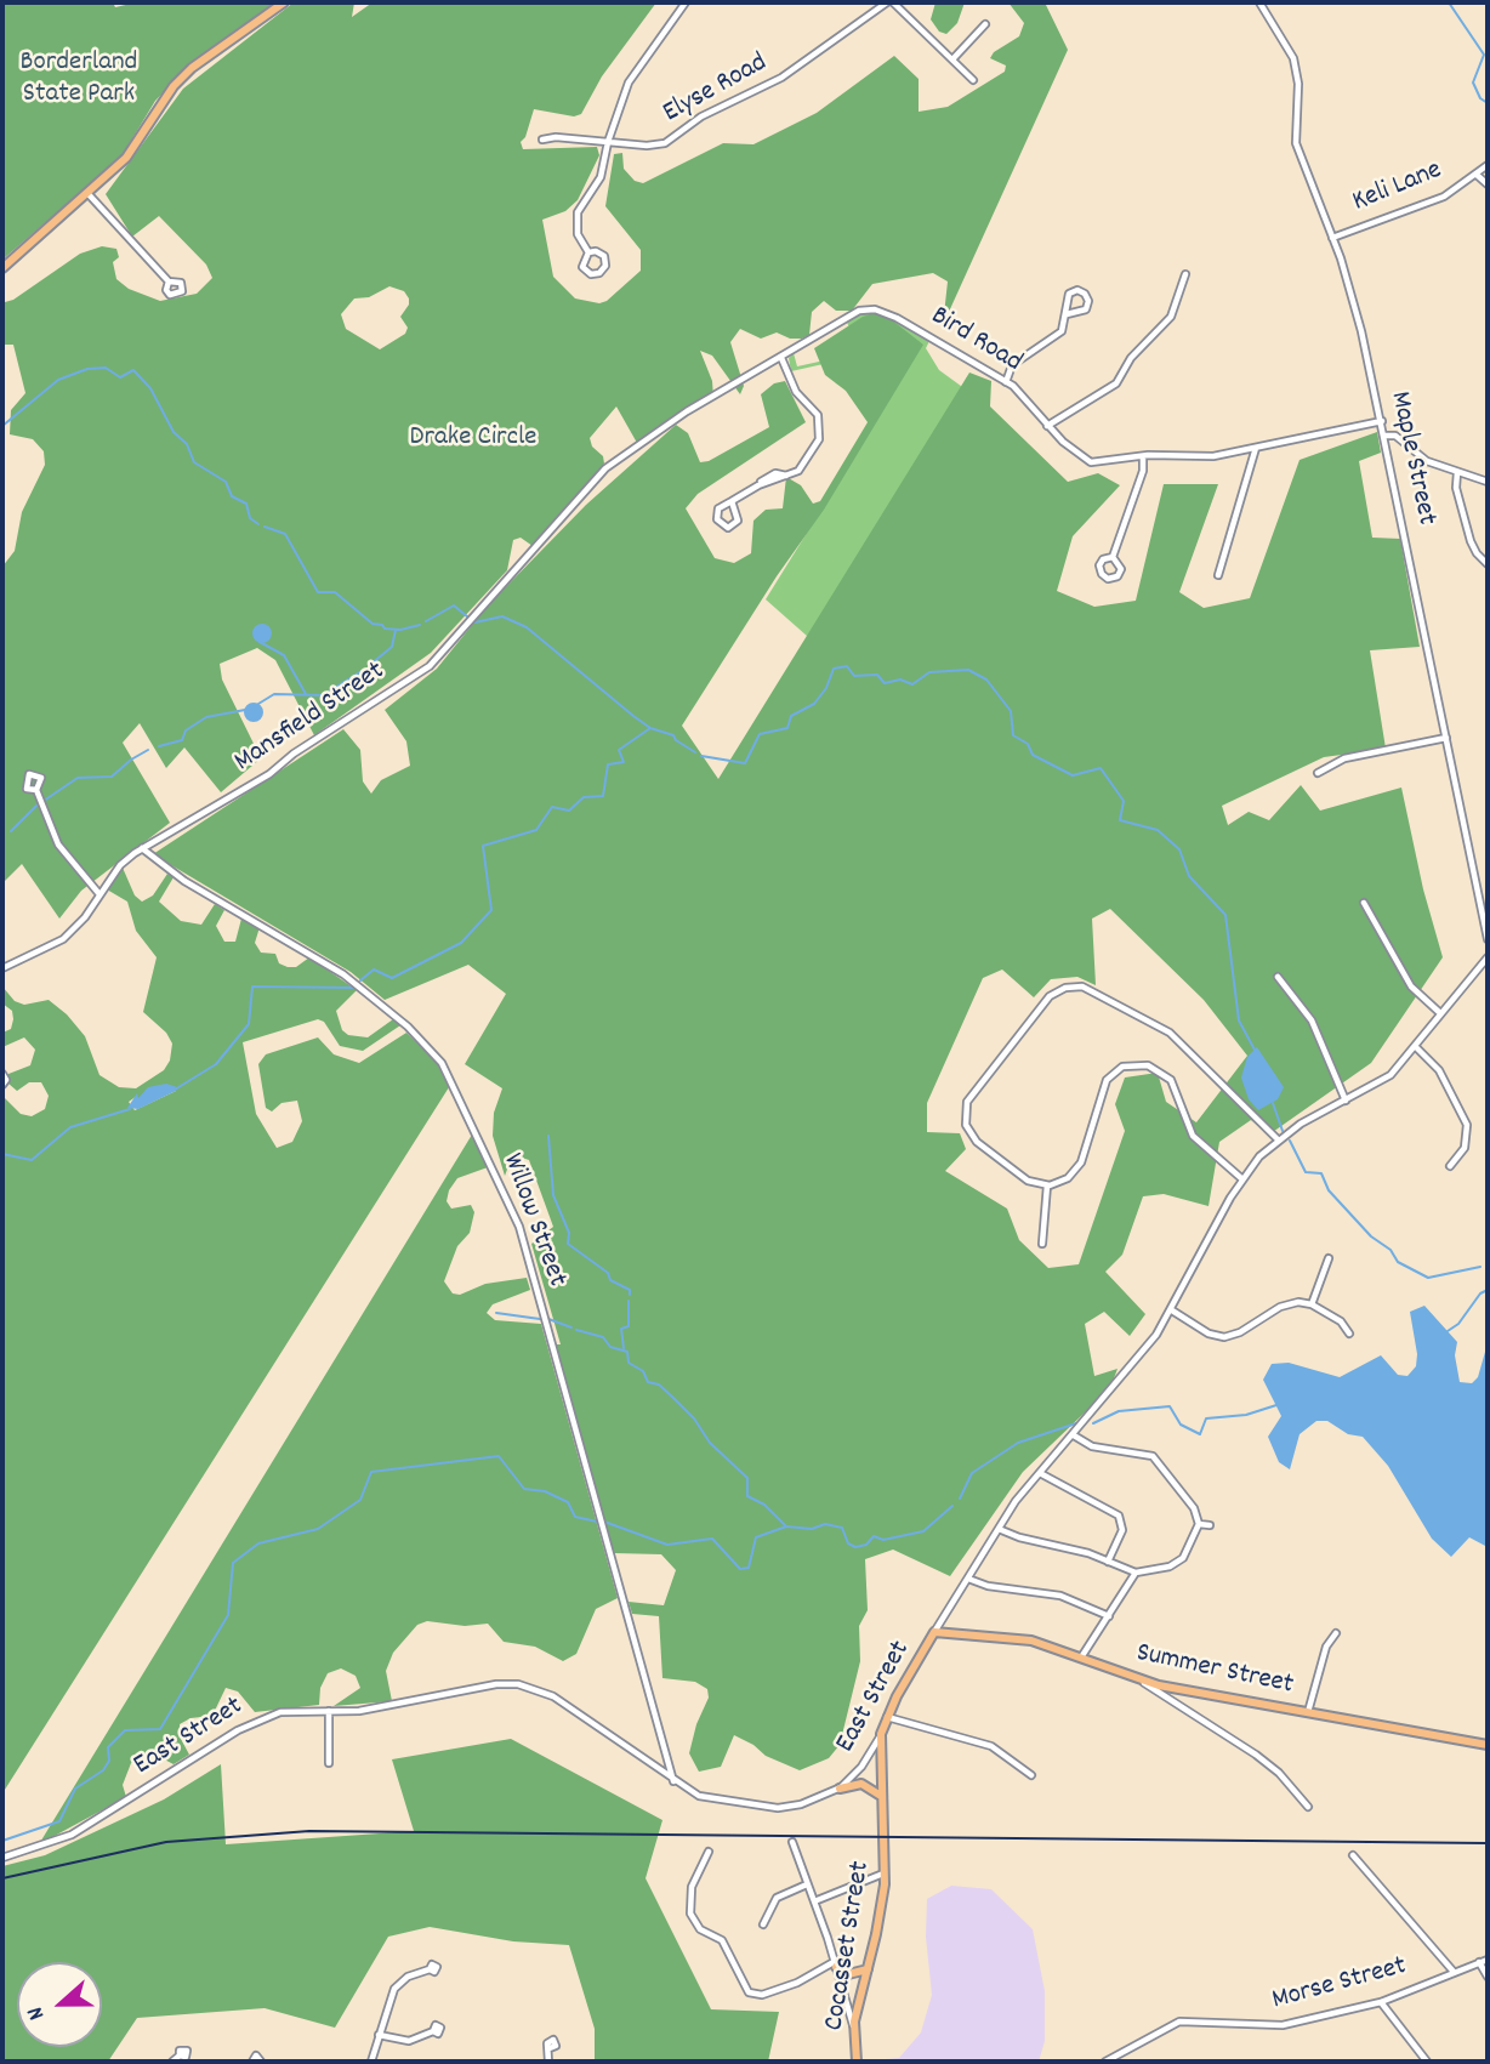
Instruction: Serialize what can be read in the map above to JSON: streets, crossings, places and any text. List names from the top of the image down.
{
  "streets": {
    "main road": ["Summer Street", "East Street", "Cocasset Street"],
    "street": [
      "Elyse Road",
      "Keli Lane",
      "Bird Road",
      "Maple Street",
      "Mansfield Street",
      "Willow Street",
      "Morse Street"
    ]
  },
  "crossings": [
    ["Keli Lane", "Maple Street"],
    ["Bird Road", "Maple Street"],
    ["Bird Road", "Mansfield Street"],
    ["Mansfield Street", "Willow Street"],
    ["Willow Street", "East Street"],
    ["Summer Street", "East Street"],
    ["East Street", "Cocasset Street"]
  ],
  "parks": ["Borderland State Park", "Drake Circle"],
  "north": "left"
}
